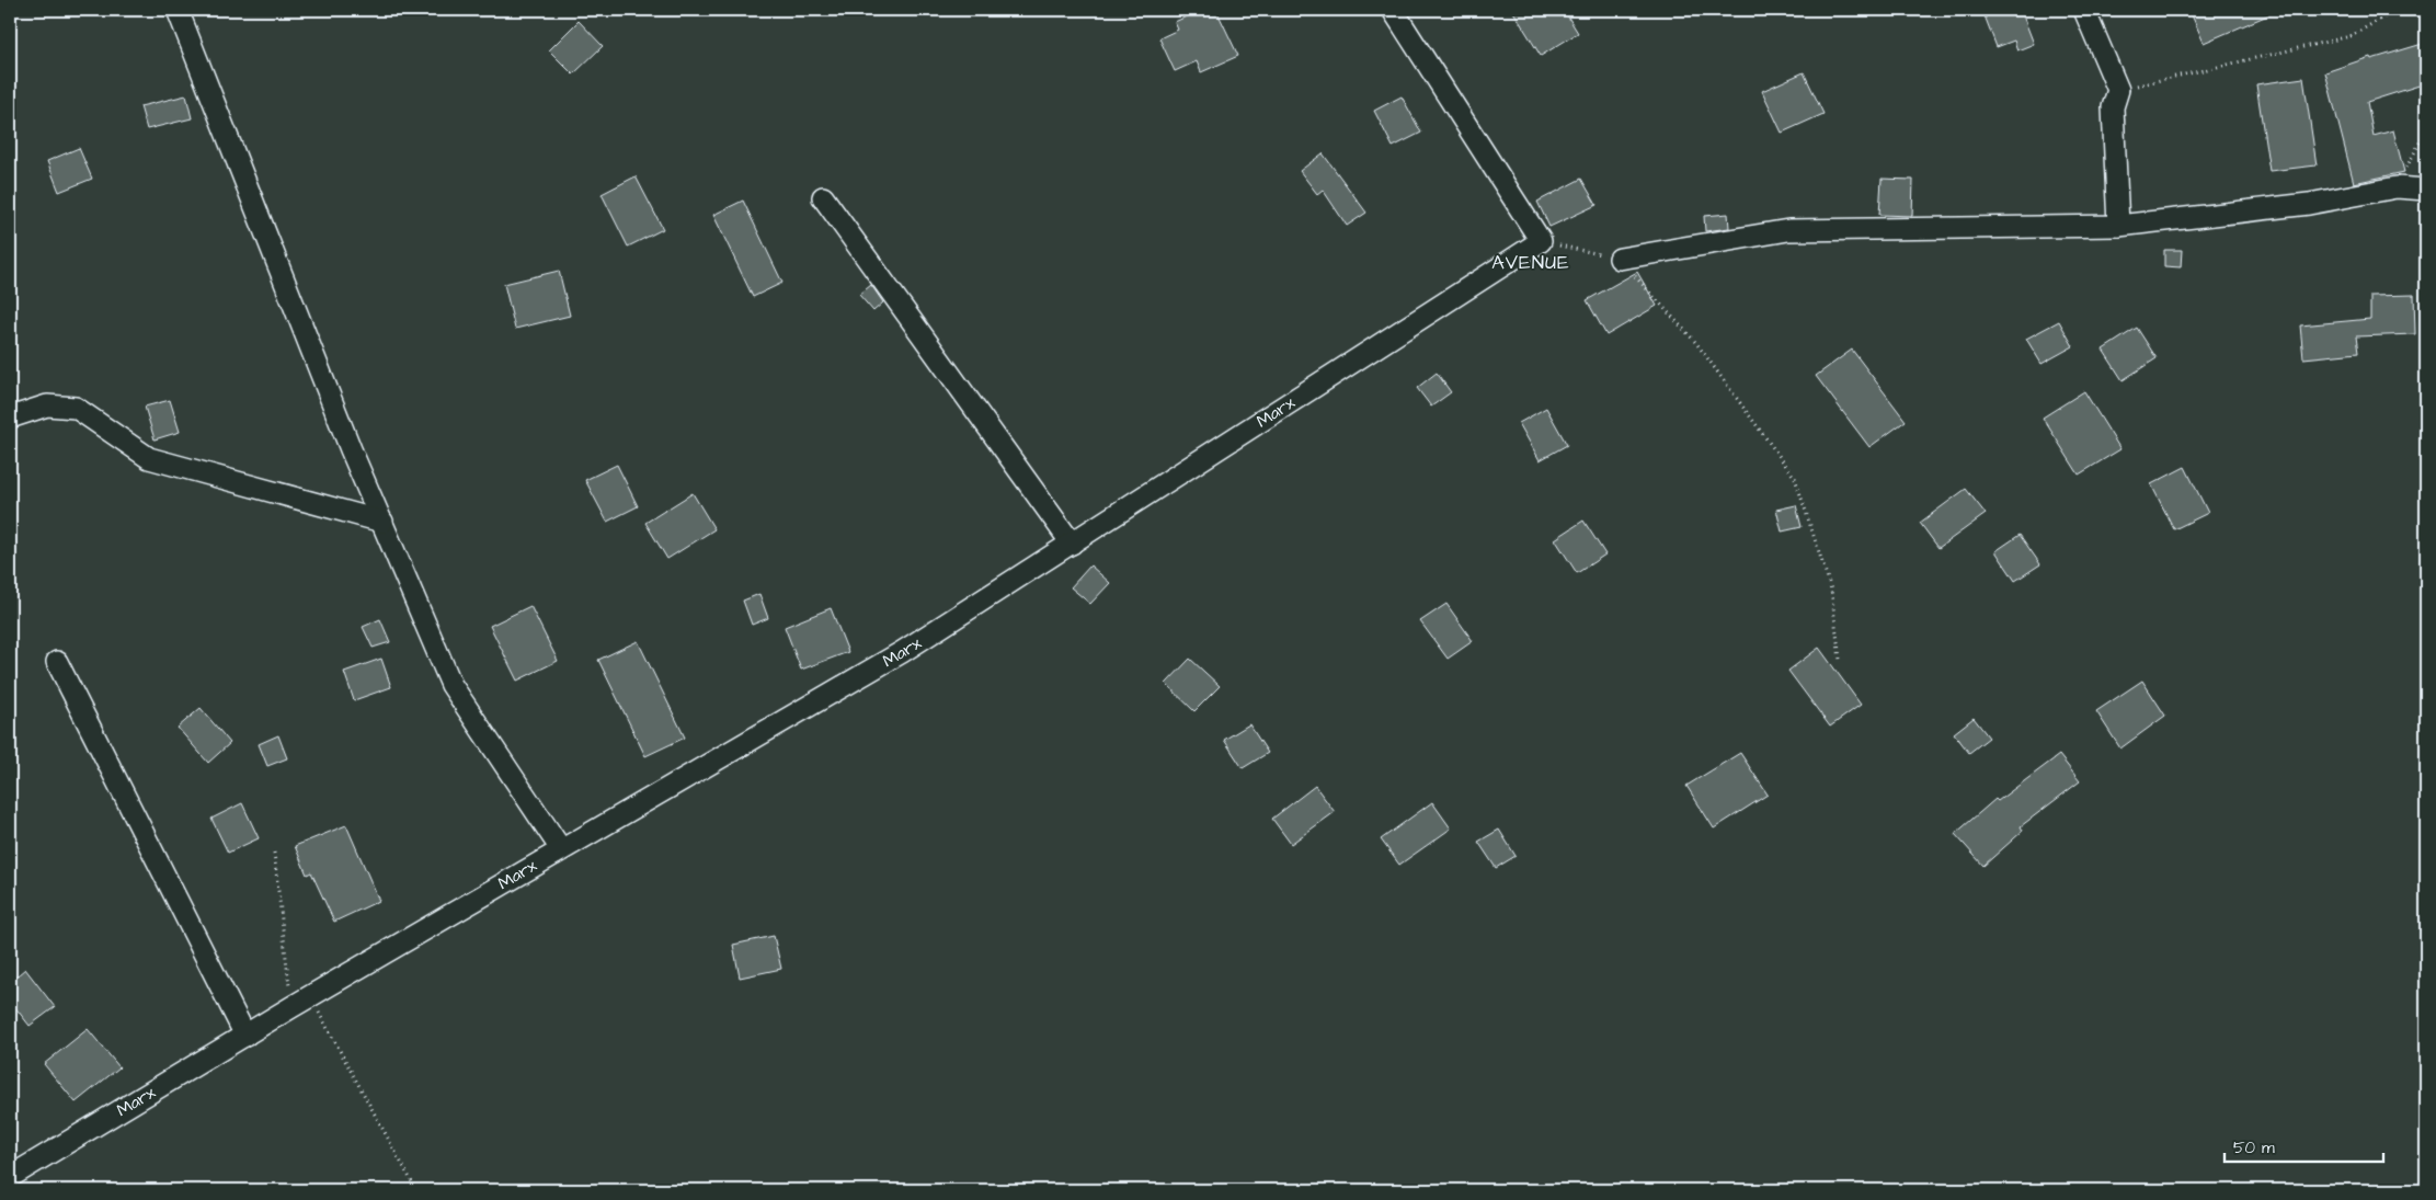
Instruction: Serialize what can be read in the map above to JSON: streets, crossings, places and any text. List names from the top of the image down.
{
  "streets": {
    "street": ["Marx"]
  },
  "districts": ["AVENUE"],
  "scale_bar": "50 m"
}
